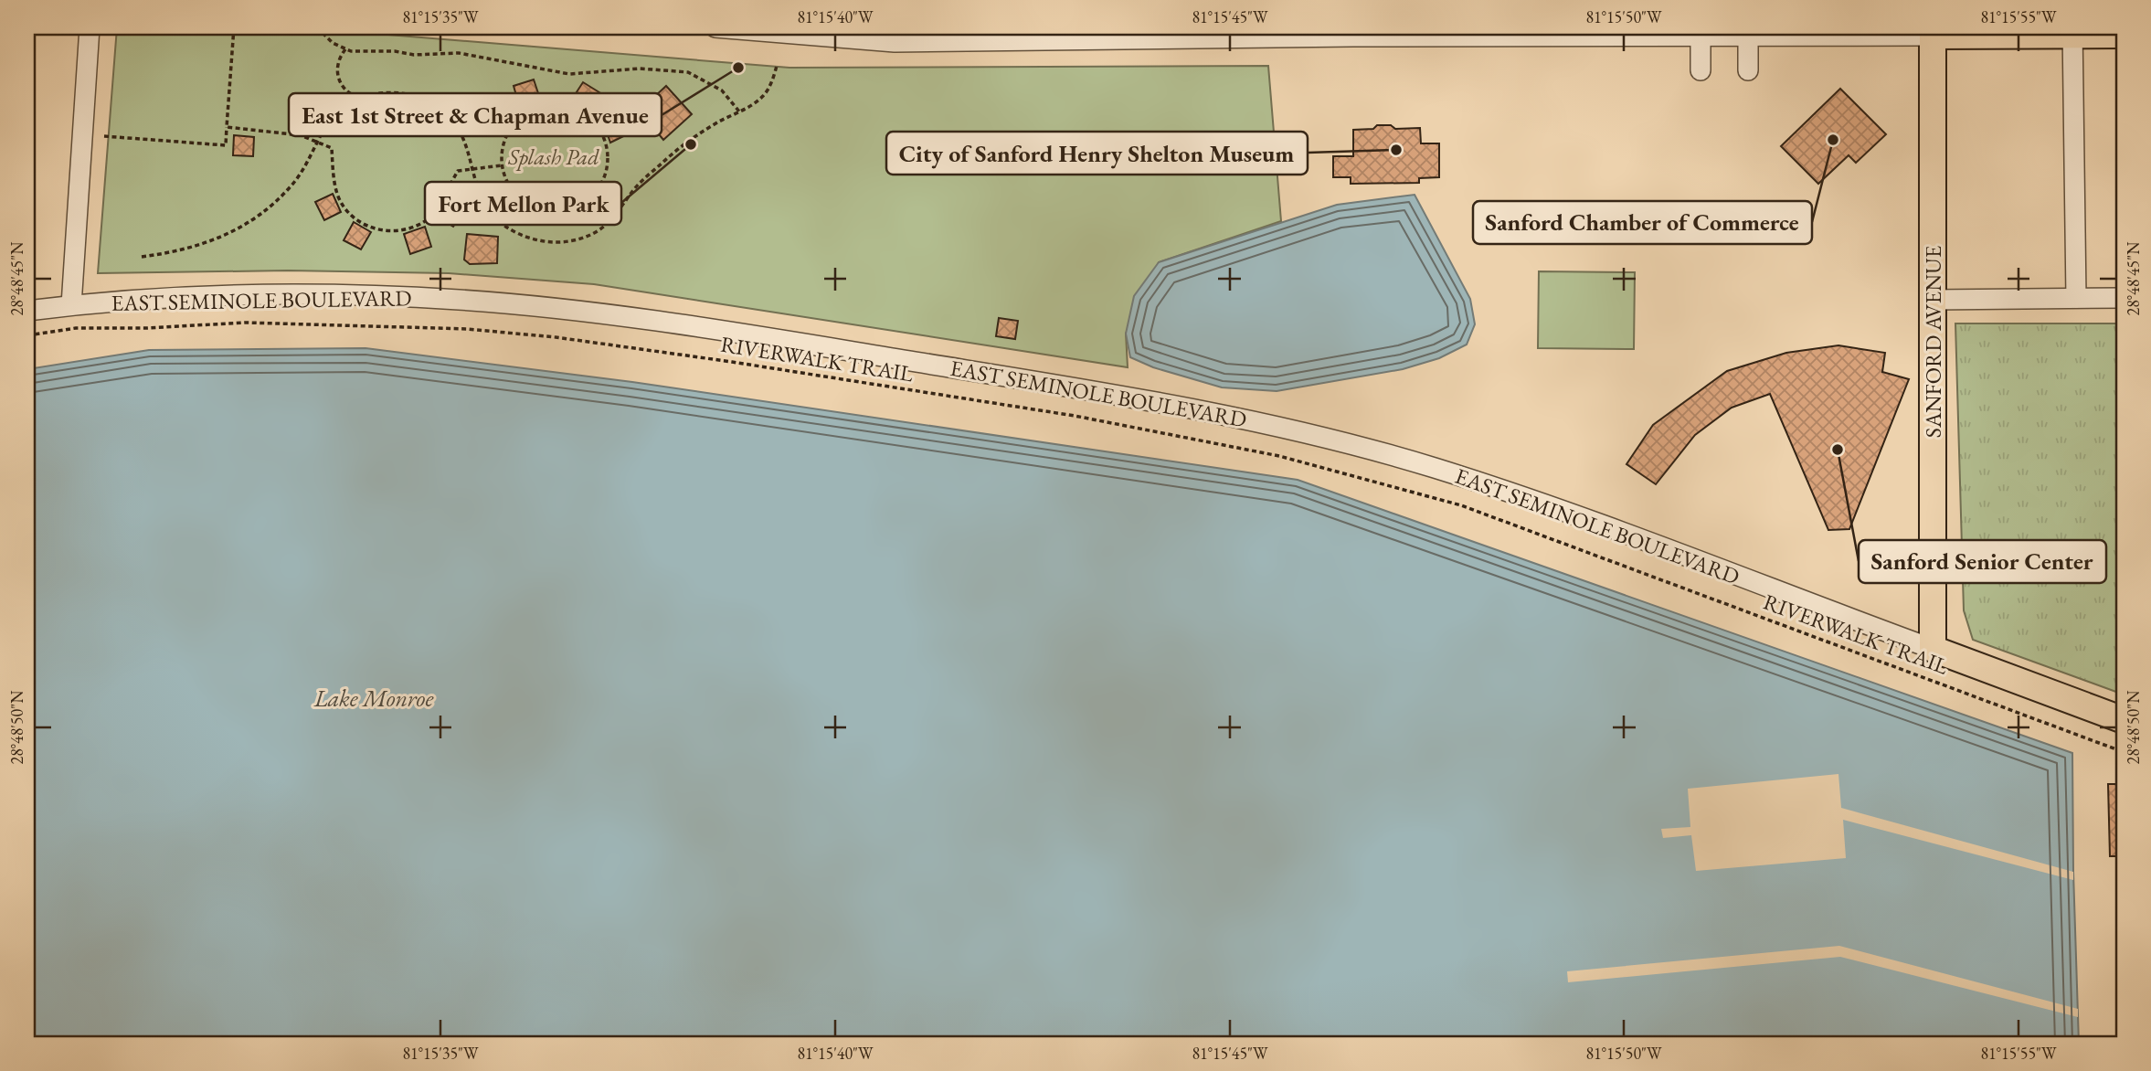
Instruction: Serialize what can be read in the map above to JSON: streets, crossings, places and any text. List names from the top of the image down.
{
  "streets": {
    "main road": ["EAST SEMINOLE BOULEVARD", "SANFORD AVENUE"],
    "path": ["RIVERWALK TRAIL"]
  },
  "crossings": [
    ["EAST SEMINOLE BOULEVARD", "SANFORD AVENUE"]
  ],
  "water": ["Lake Monroe"],
  "parks": ["Splash Pad"],
  "places": [
    "East 1st Street & Chapman Avenue",
    "Sanford Chamber of Commerce",
    "Fort Mellon Park",
    "City of Sanford Henry Shelton Museum",
    "Sanford Senior Center"
  ],
  "coordinates": [
    "81°15'35\"W",
    "81°15'40\"W",
    "81°15'45\"W",
    "81°15'50\"W",
    "81°15'55\"W",
    "28°48'45\"N",
    "28°48'50\"N"
  ]
}
